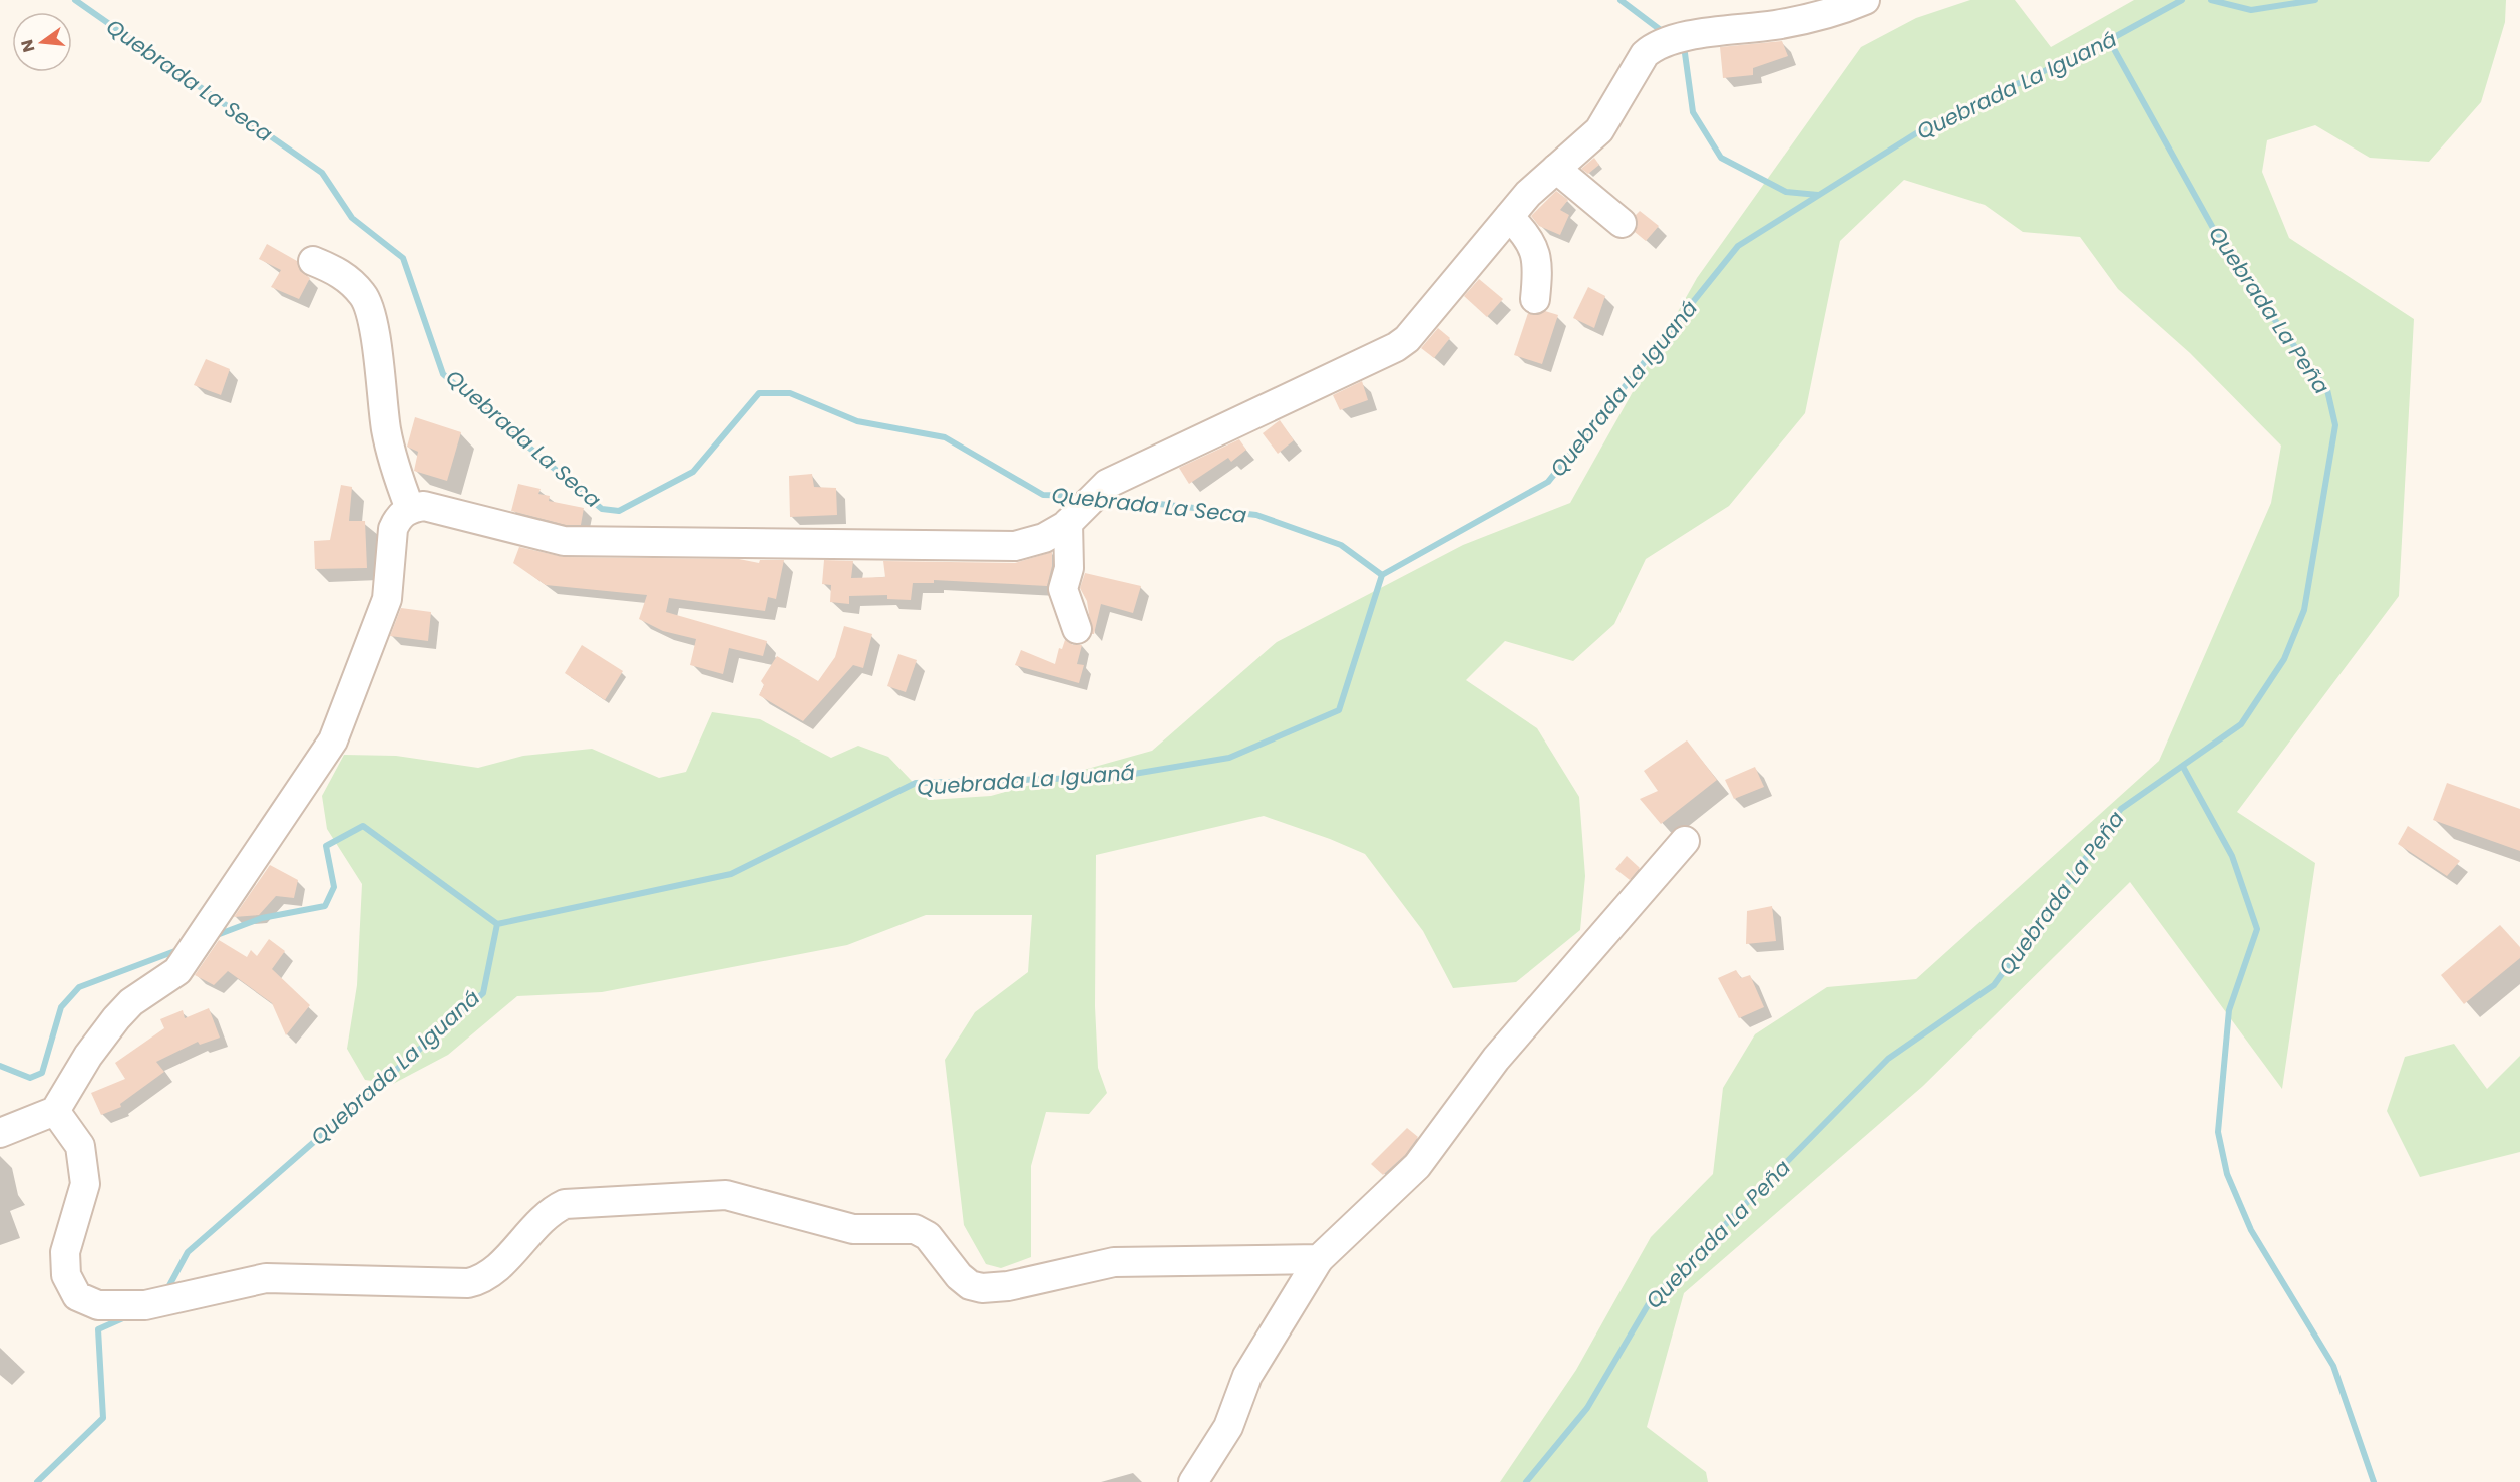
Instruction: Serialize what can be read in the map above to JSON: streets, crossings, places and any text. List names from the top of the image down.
{
  "water": ["Quebrada La Seca", "Quebrada La Iguaná", "Quebrada La Peña"],
  "north": "left"
}
